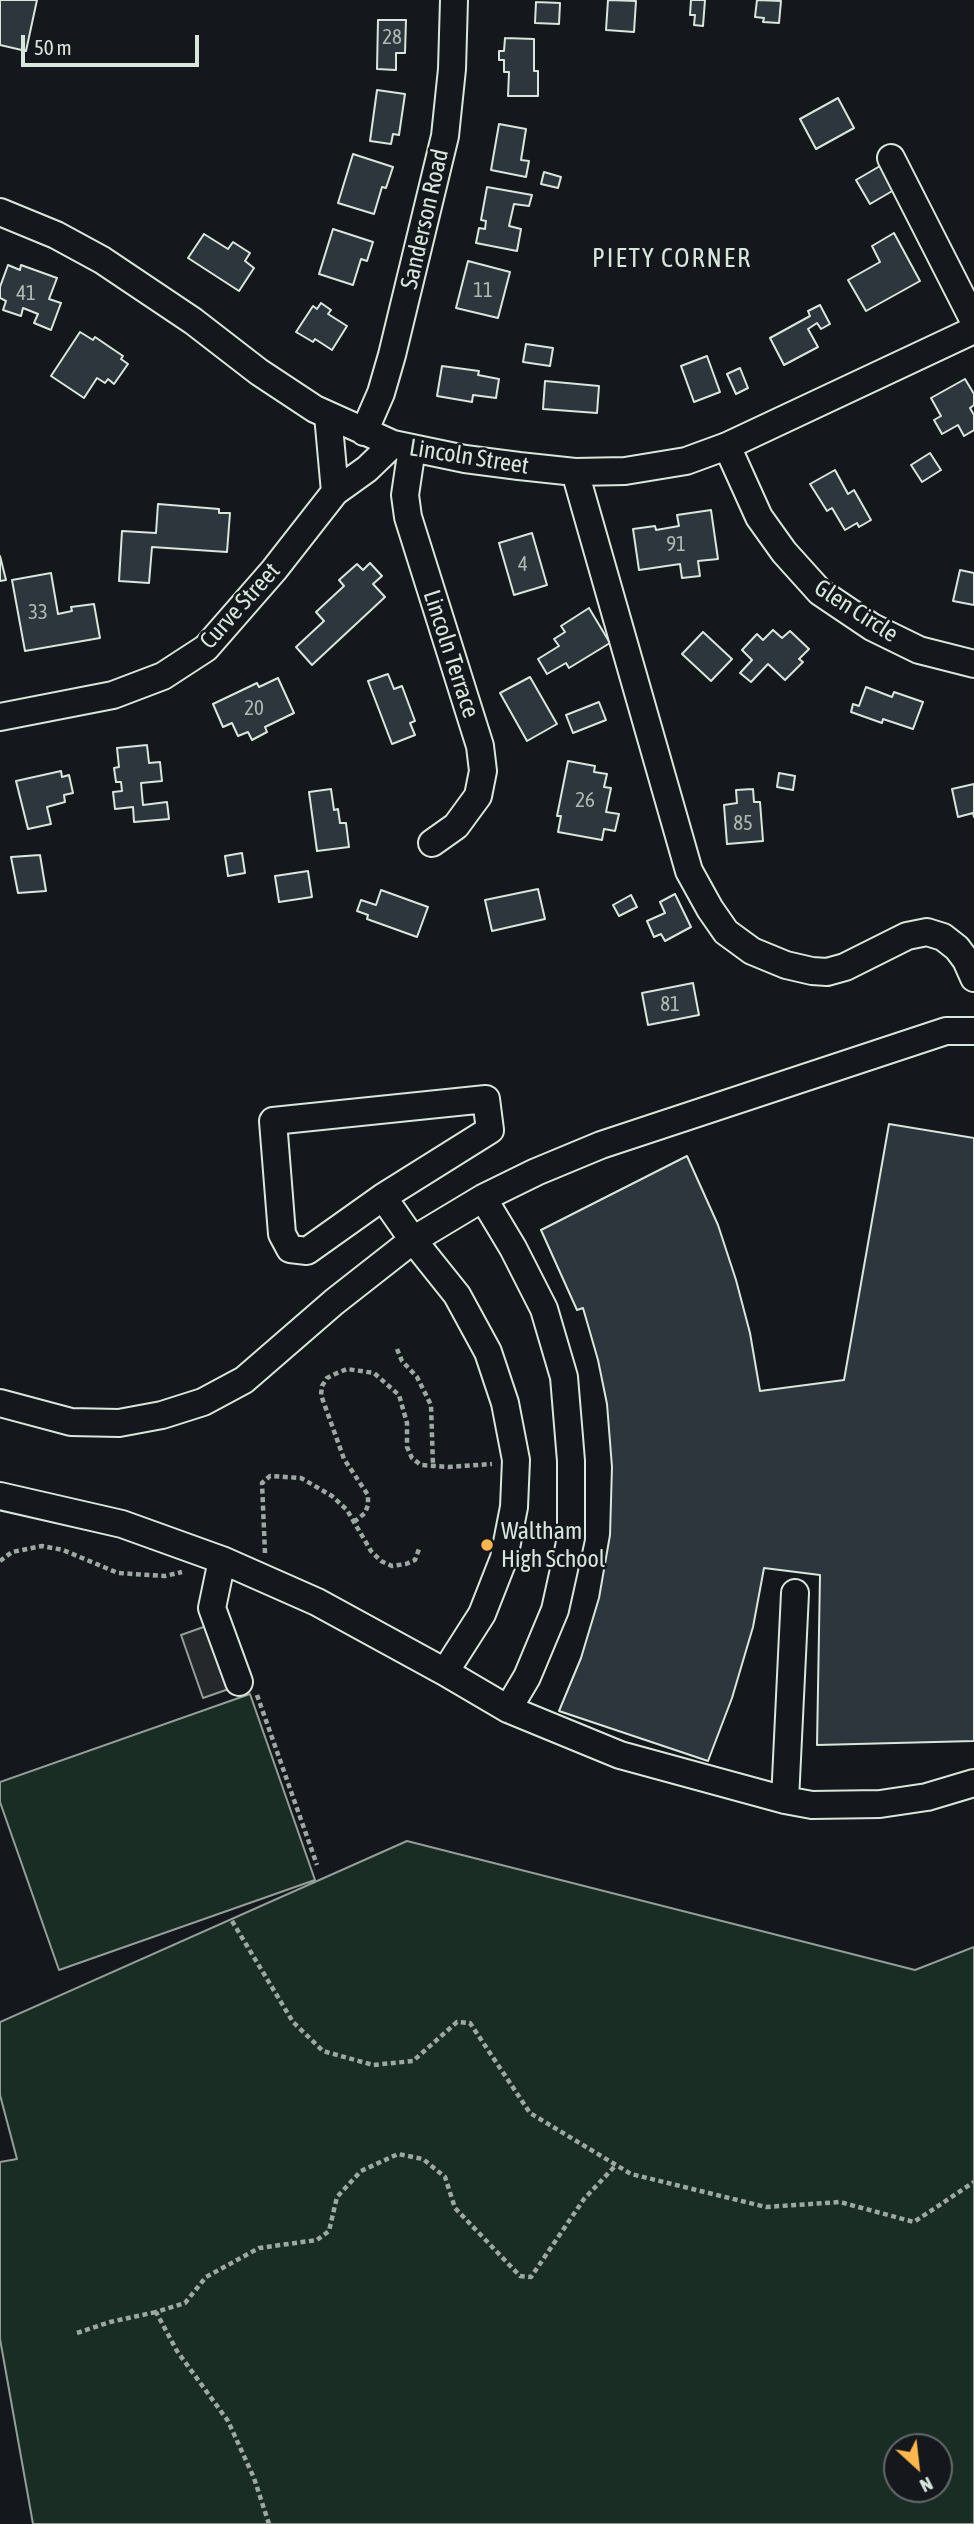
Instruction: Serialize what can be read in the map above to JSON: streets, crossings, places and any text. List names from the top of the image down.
{
  "streets": {
    "street": [
      "Sanderson Road",
      "Lincoln Street",
      "Curve Street",
      "Glen Circle",
      "Lincoln Terrace"
    ]
  },
  "crossings": [
    ["Sanderson Road", "Lincoln Street"],
    ["Lincoln Street", "Curve Street"],
    ["Lincoln Street", "Glen Circle"],
    ["Lincoln Street", "Lincoln Terrace"],
    ["Curve Street", "Lincoln Terrace"]
  ],
  "districts": ["PIETY CORNER"],
  "places": ["Waltham High School"],
  "house_numbers": [
    "28",
    "11",
    "41",
    "91",
    "4",
    "33",
    "20",
    "26",
    "85",
    "81"
  ],
  "scale_bar": "50 m",
  "north": "bottom right"
}
